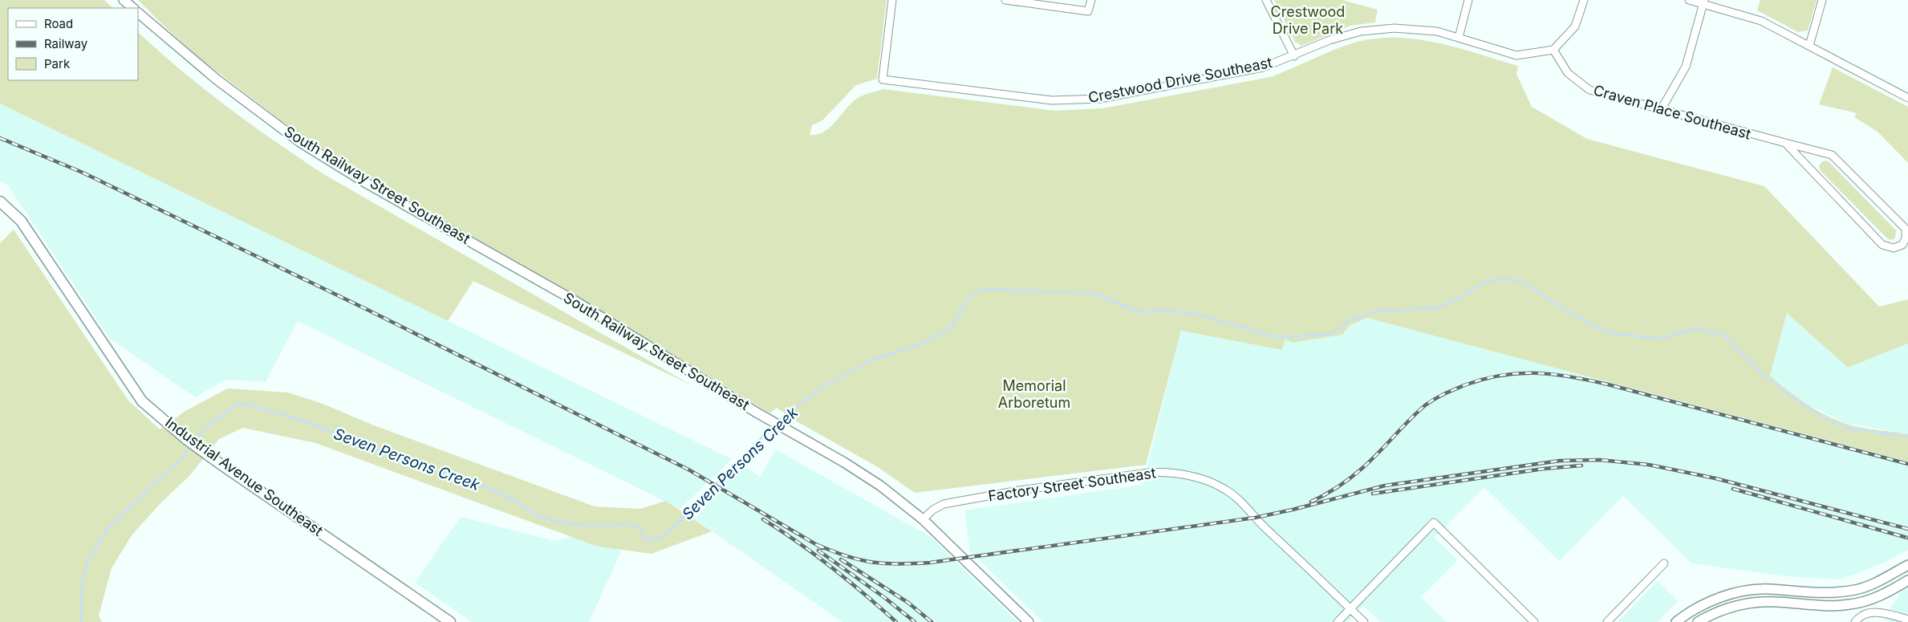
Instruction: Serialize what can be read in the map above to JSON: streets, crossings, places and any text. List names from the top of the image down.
{
  "streets": {
    "main road": ["Industrial Avenue Southeast"],
    "street": [
      "Crestwood Drive Southeast",
      "Craven Place Southeast",
      "South Railway Street Southeast",
      "Factory Street Southeast"
    ]
  },
  "crossings": [
    ["Crestwood Drive Southeast", "Craven Place Southeast"],
    ["South Railway Street Southeast", "Factory Street Southeast"]
  ],
  "water": ["Seven Persons Creek"],
  "parks": ["Crestwood Drive Park", "Memorial Arboretum"],
  "legend": ["Road", "Railway", "Park"]
}
